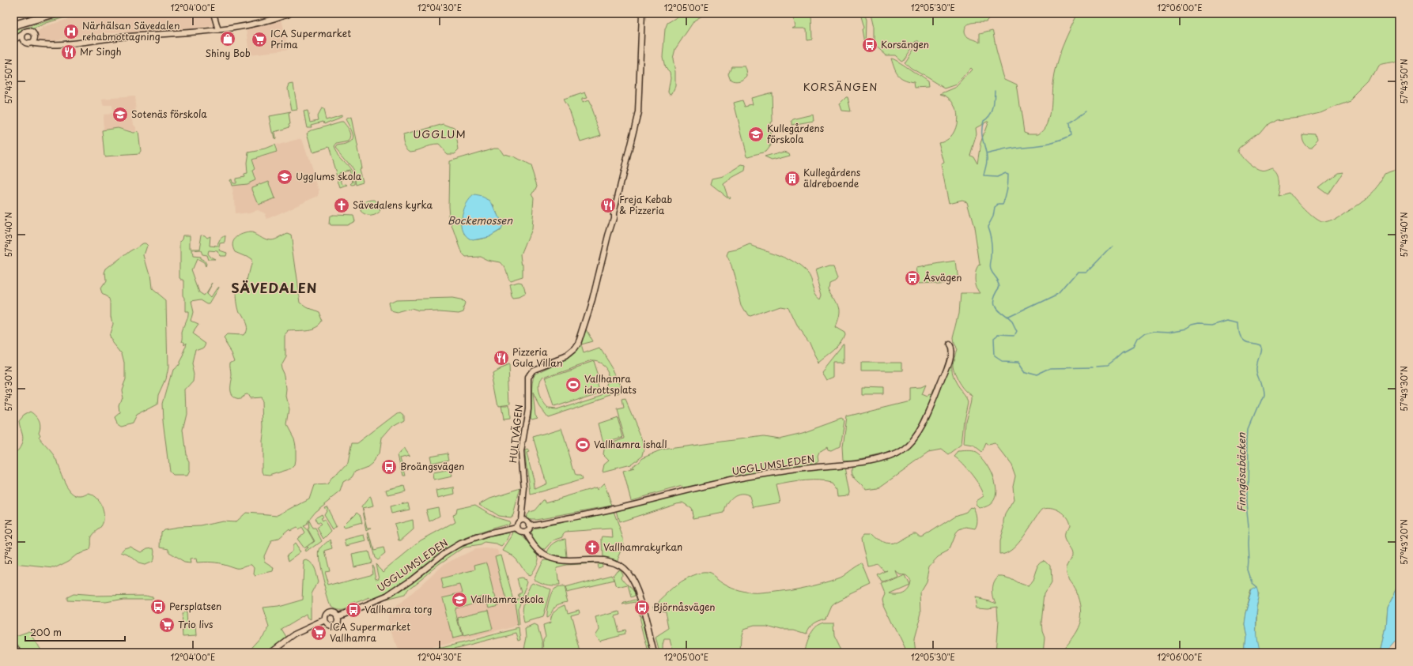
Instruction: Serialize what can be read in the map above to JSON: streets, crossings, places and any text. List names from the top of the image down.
{
  "streets": {
    "street": ["HULTVÄGEN", "UGGLUMSLEDEN"]
  },
  "crossings": [
    ["HULTVÄGEN", "UGGLUMSLEDEN"]
  ],
  "districts": ["KORSÄNGEN", "UGGLUM", "SÄVEDALEN"],
  "water": ["Bockemossen", "Finngösabäcken"],
  "places": {
    "hospital": ["Närhälsan Sävedalen rehabmottagning"],
    "shop": ["Shiny Bob"],
    "supermarket": ["ICA Supermarket Prima", "Trio livs", "ICA Supermarket Vallhamra"],
    "bus stop": [
      "Korsängen",
      "Åsvägen",
      "Broängsvägen",
      "Persplatsen",
      "Björnåsvägen",
      "Vallhamra torg"
    ],
    "restaurant": ["Mr Singh", "Freja Kebab & Pizzeria", "Pizzeria Gula Villan"],
    "school or university": [
      "Sotenäs förskola",
      "Kullegårdens förskola",
      "Ugglums skola",
      "Vallhamra skola"
    ],
    "building": ["Kullegårdens äldreboende"],
    "church": ["Sävedalens kyrka", "Vallhamrakyrkan"],
    "sports": ["Vallhamra idrottsplats", "Vallhamra ishall"]
  },
  "scale_bar": "200 m",
  "coordinates": [
    "12°04'00\"E",
    "12°04'30\"E",
    "12°05'00\"E",
    "12°05'30\"E",
    "12°06'00\"E",
    "57°43'50\"N",
    "57°43'40\"N",
    "57°43'30\"N",
    "57°43'20\"N"
  ]
}
